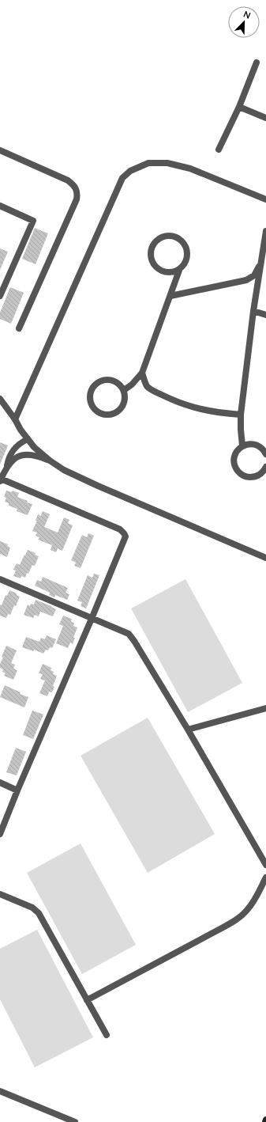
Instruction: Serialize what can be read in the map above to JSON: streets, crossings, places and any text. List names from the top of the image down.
{
  "north": "top right"
}
